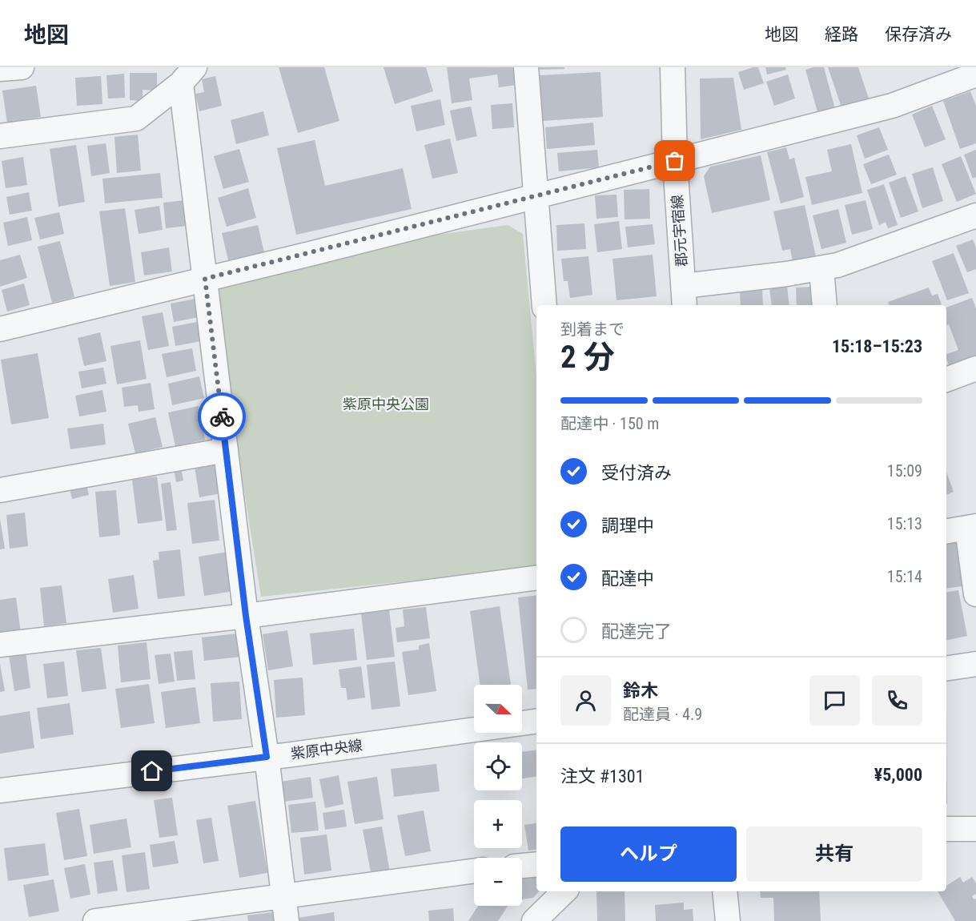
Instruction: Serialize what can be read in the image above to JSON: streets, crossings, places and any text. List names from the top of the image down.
{
  "streets": {
    "street": ["郡元宇宿線", "紫原中央線"]
  },
  "parks": ["紫原中央公園"],
  "north": "right",
  "page": {
    "header": "地図",
    "nav": ["地図", "経路", "保存済み"],
    "heading": ["2 分", "到着まで", "15:18–15:23"],
    "panel": [
      "鈴木",
      "配達員 · 4.9",
      "注文 #1301",
      "¥5,000"
    ],
    "bar": "配達中 · 150 m",
    "list": [
      ["受付済み", "15:09"],
      ["調理中", "15:13"],
      ["配達中", "15:14"],
      "配達完了"
    ],
    "map_buttons": ["+", "−"],
    "buttons": ["ヘルプ", "共有"]
  }
}
